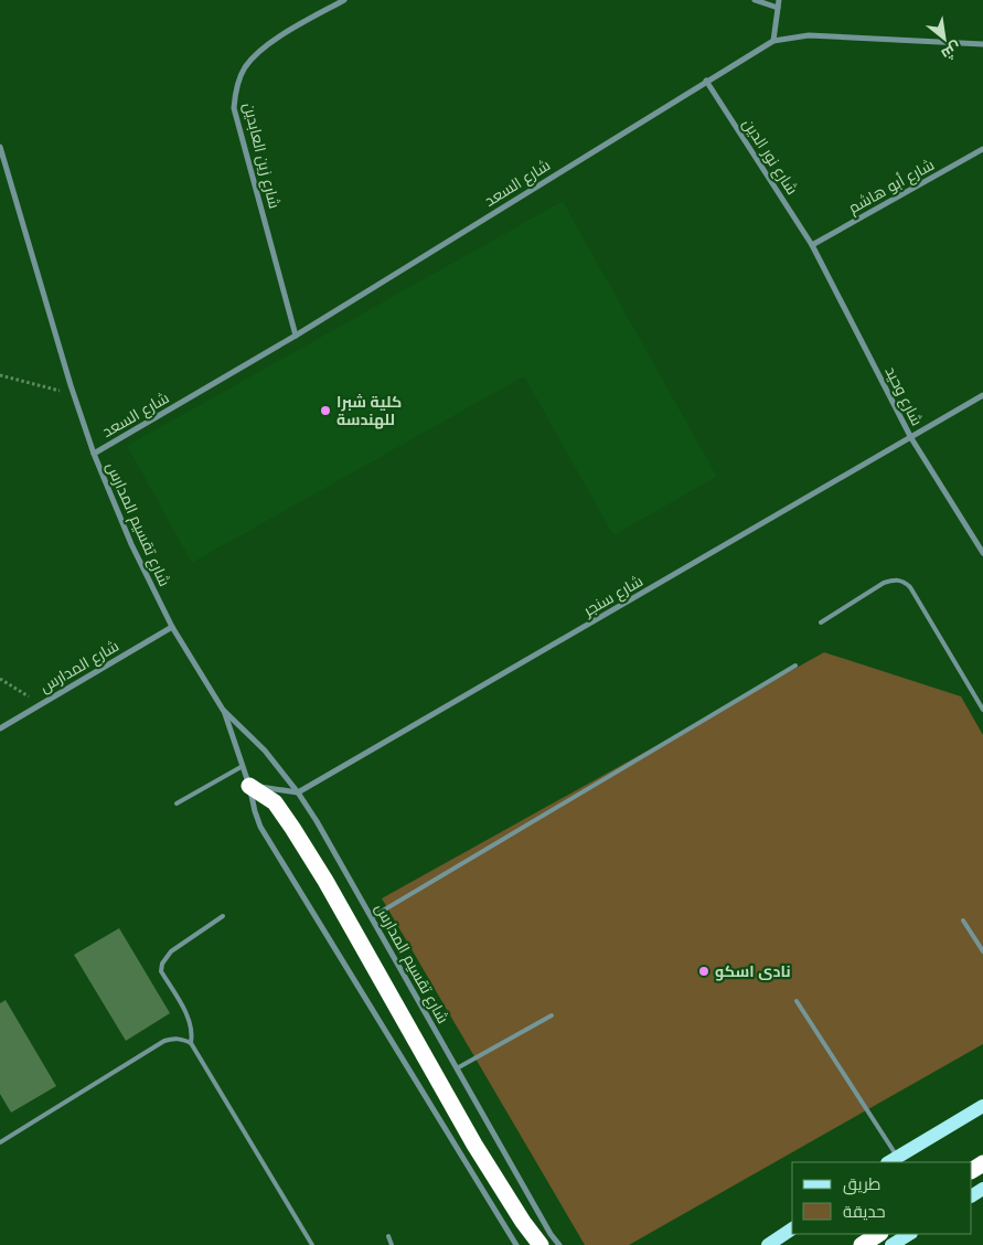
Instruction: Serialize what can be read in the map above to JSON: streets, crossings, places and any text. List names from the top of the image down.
{
  "streets": {
    "street": [
      "شارع زين العابدين",
      "شارع نور الدين",
      "شارع السعد",
      "شارع أبو هاشم",
      "شارع وحيد",
      "شارع تقسيم المدارس",
      "شارع سنجر",
      "شارع المدارس"
    ]
  },
  "crossings": [
    ["شارع زين العابدين", "شارع السعد"],
    ["شارع نور الدين", "شارع السعد"],
    ["شارع نور الدين", "شارع أبو هاشم"],
    ["شارع نور الدين", "شارع وحيد"],
    ["شارع السعد", "شارع تقسيم المدارس"],
    ["شارع أبو هاشم", "شارع وحيد"],
    ["شارع وحيد", "شارع سنجر"],
    ["شارع تقسيم المدارس", "شارع سنجر"],
    ["شارع تقسيم المدارس", "شارع المدارس"]
  ],
  "places": ["كلية شبرا للهندسة", "نادى اسكو"],
  "legend": ["طريق", "حديقة"],
  "north": "bottom right"
}
